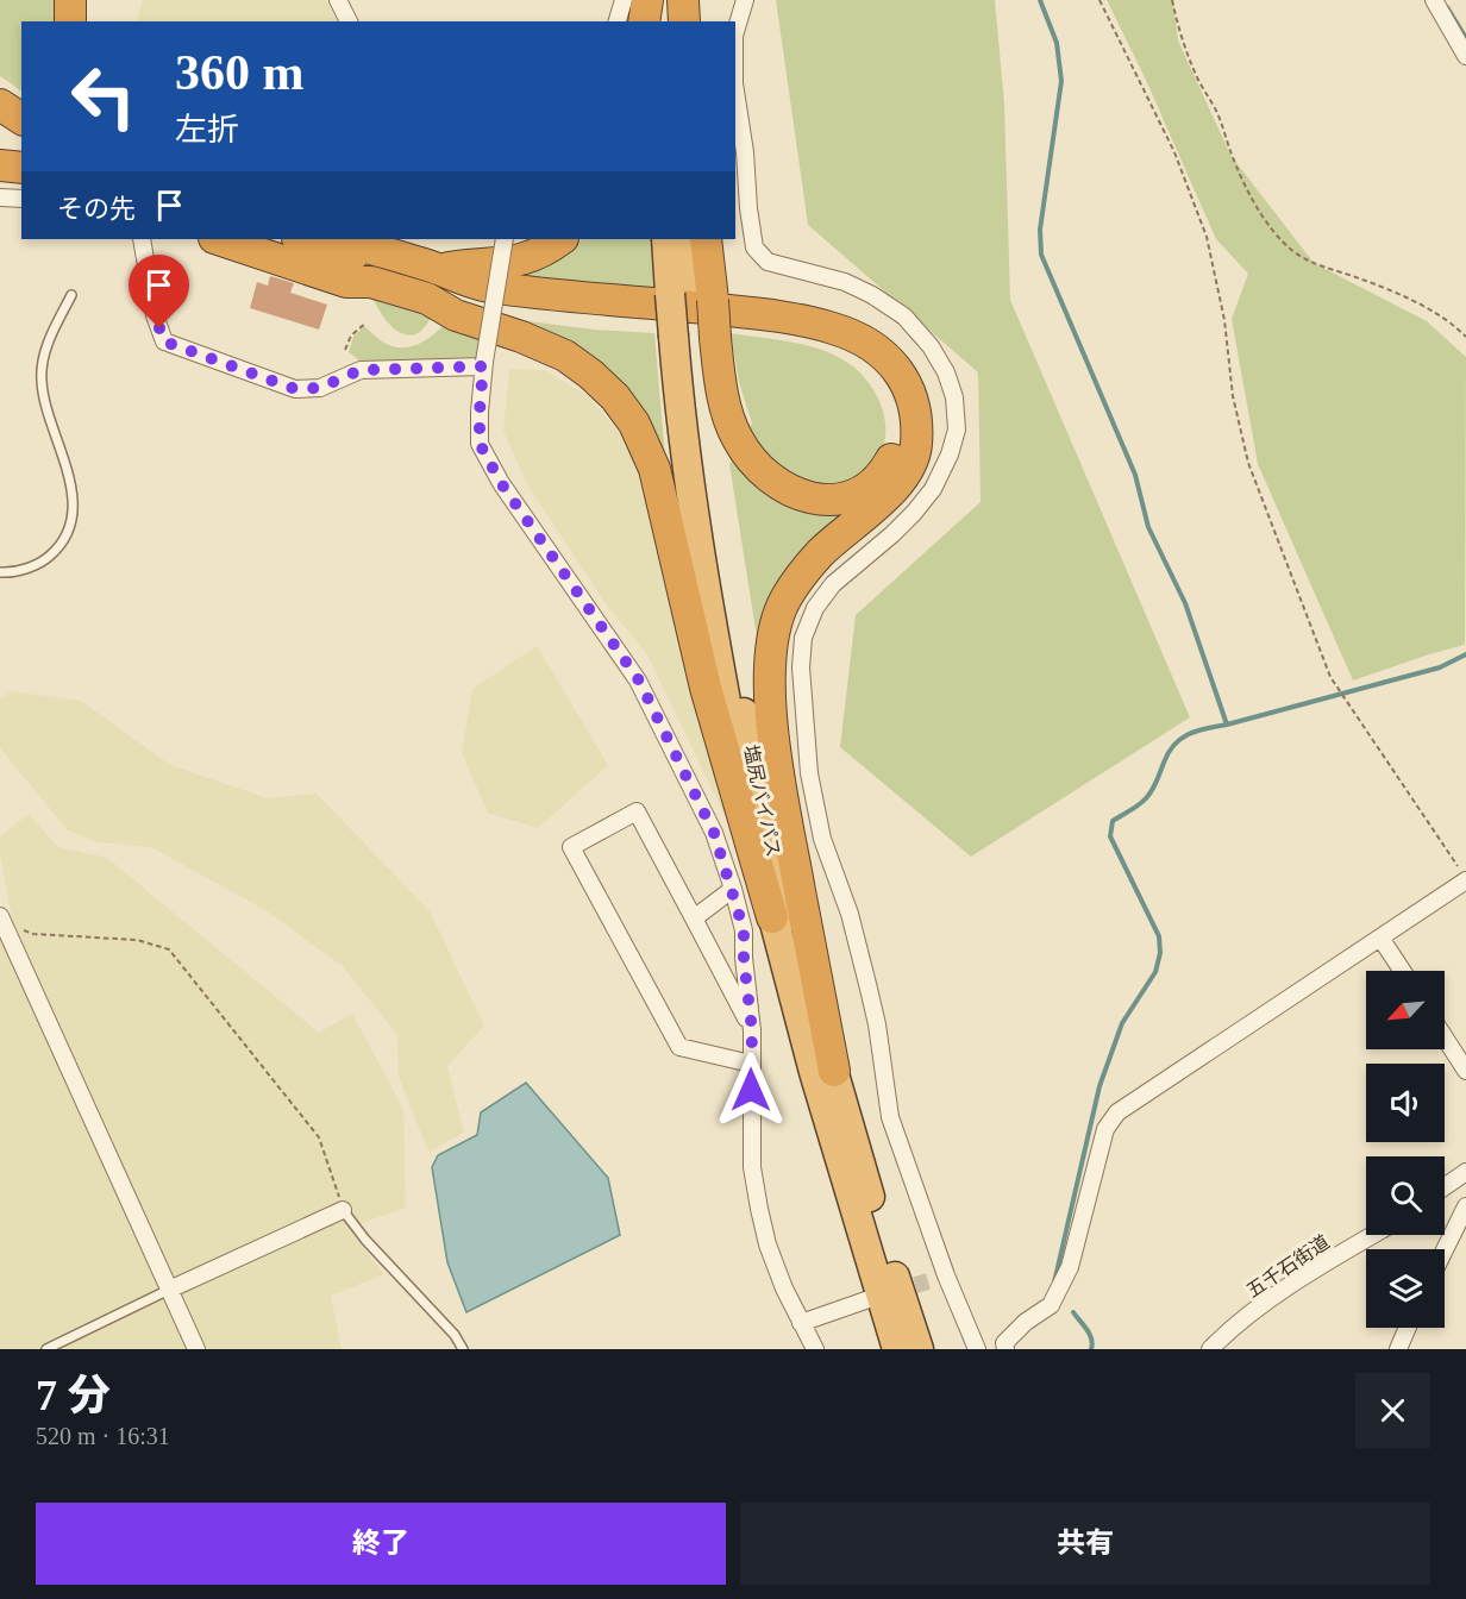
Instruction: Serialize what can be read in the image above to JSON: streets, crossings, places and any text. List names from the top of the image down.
{
  "streets": {
    "highway": ["塩尻バイパス"],
    "street": ["五千石街道"]
  },
  "north": "bottom left",
  "page": {
    "turn": ["360 m", "左折"],
    "then": "その先",
    "heading": ["7 分", "520 m · 16:31"],
    "buttons": ["終了", "共有"]
  }
}
